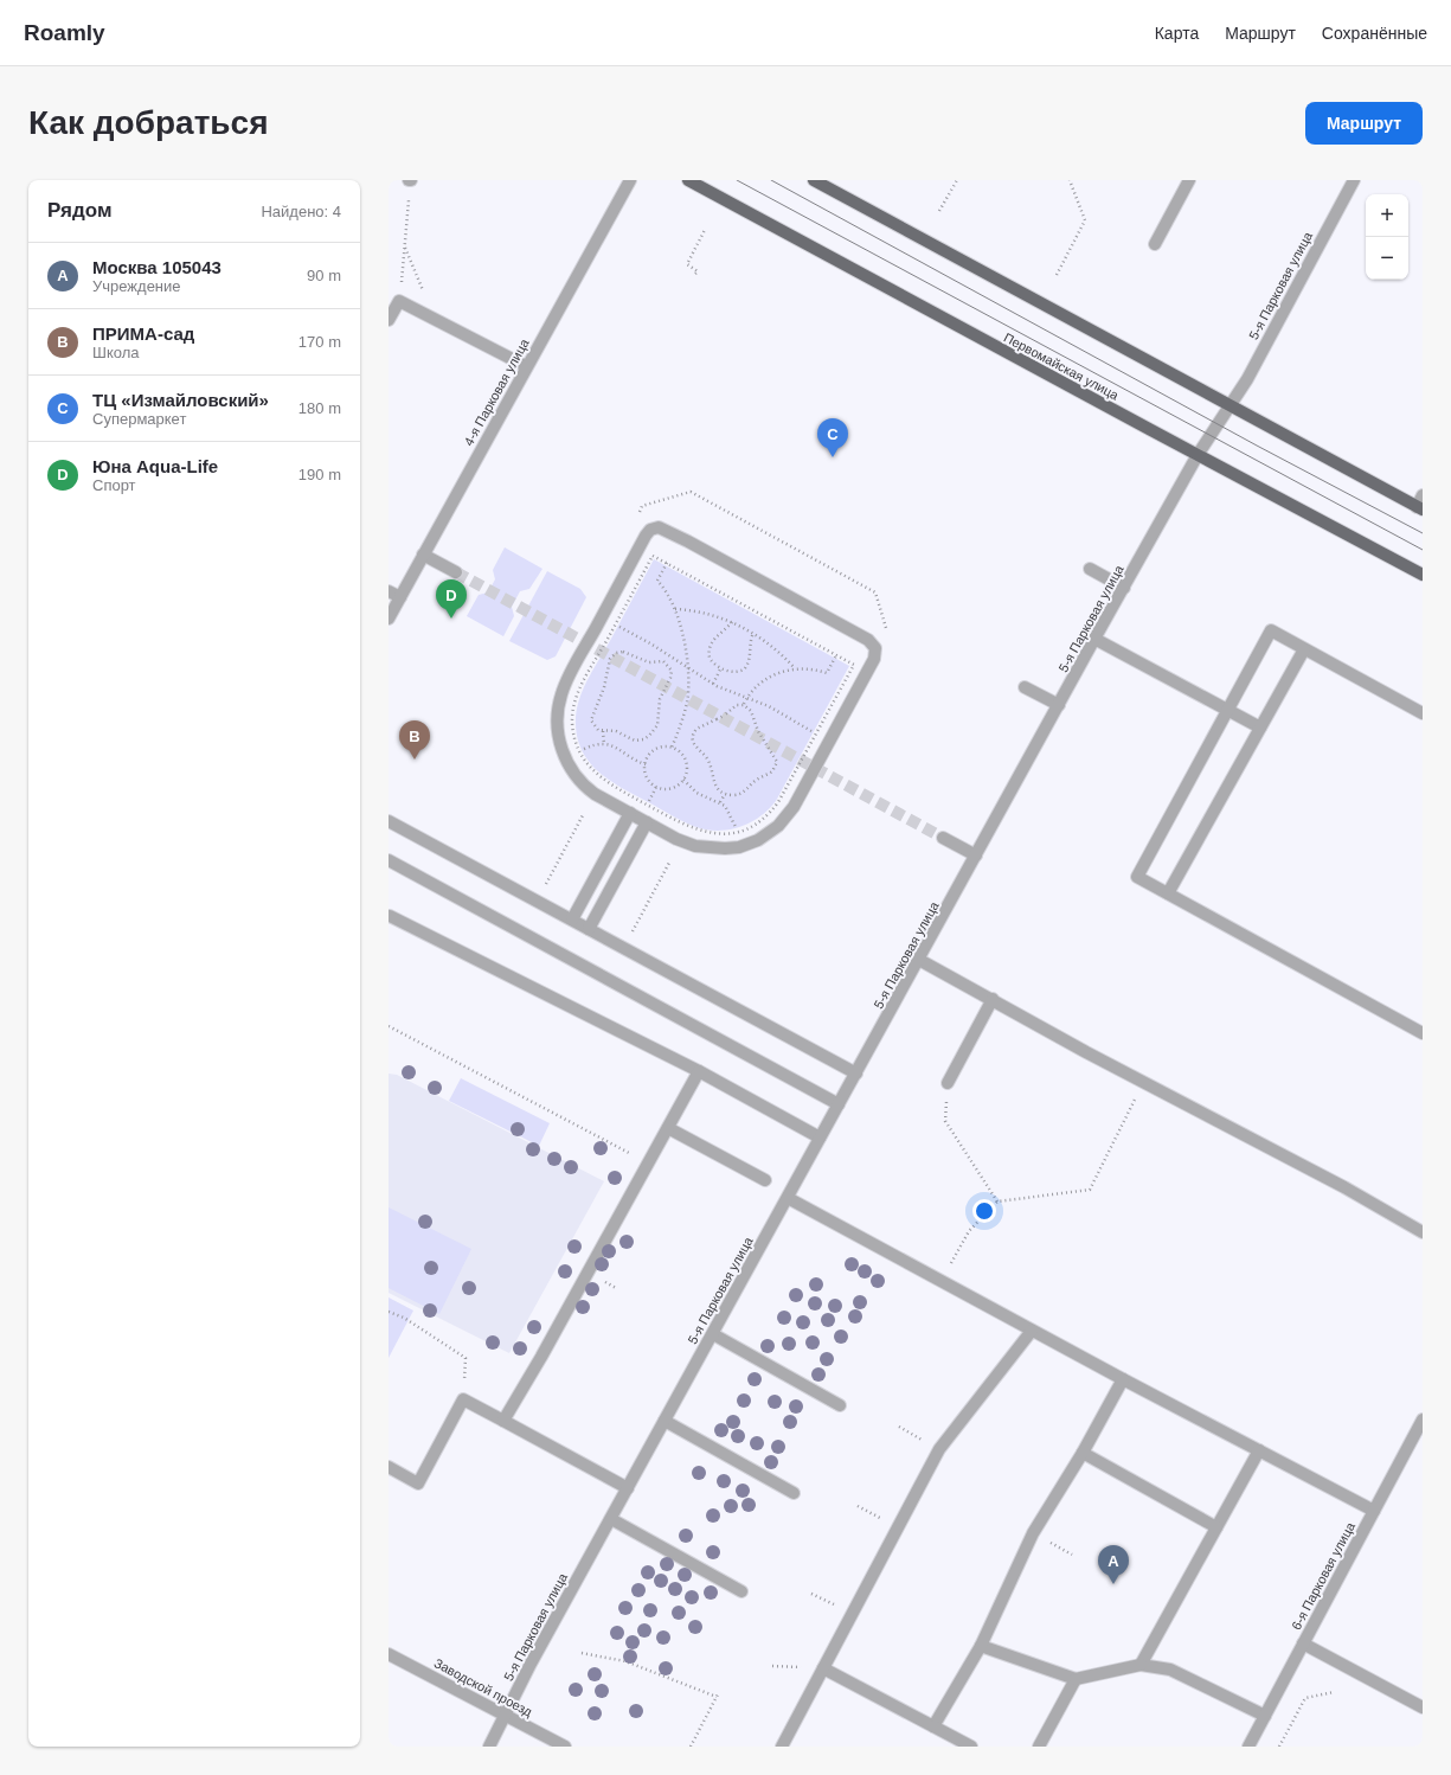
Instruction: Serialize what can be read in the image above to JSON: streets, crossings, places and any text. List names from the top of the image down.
{
  "streets": {
    "main road": ["Первомайская улица"],
    "street": [
      "5-я Парковая улица",
      "4-я Парковая улица",
      "6-я Парковая улица",
      "Заводской проезд"
    ]
  },
  "crossings": [
    ["5-я Парковая улица", "Первомайская улица"],
    ["5-я Парковая улица", "Заводской проезд"]
  ],
  "page": {
    "header": "Roamly",
    "nav": ["Карта", "Маршрут", "Сохранённые"],
    "buttons": "Маршрут",
    "title": "Как добраться",
    "heading": ["Рядом", "Найдено: 4"],
    "map_buttons": ["+", "−"],
    "list": [
      {
        "mark": "A",
        "name": "Москва 105043",
        "note": "Учреждение",
        "value": "90 m"
      },
      {
        "mark": "B",
        "name": "ПРИМА-сад",
        "note": "Школа",
        "value": "170 m"
      },
      {
        "mark": "C",
        "name": "ТЦ «Измайловский»",
        "note": "Супермаркет",
        "value": "180 m"
      },
      {
        "mark": "D",
        "name": "Юна Aqua-Life",
        "note": "Спорт",
        "value": "190 m"
      }
    ],
    "pins": [
      "C",
      "D",
      "B",
      "A"
    ]
  }
}
